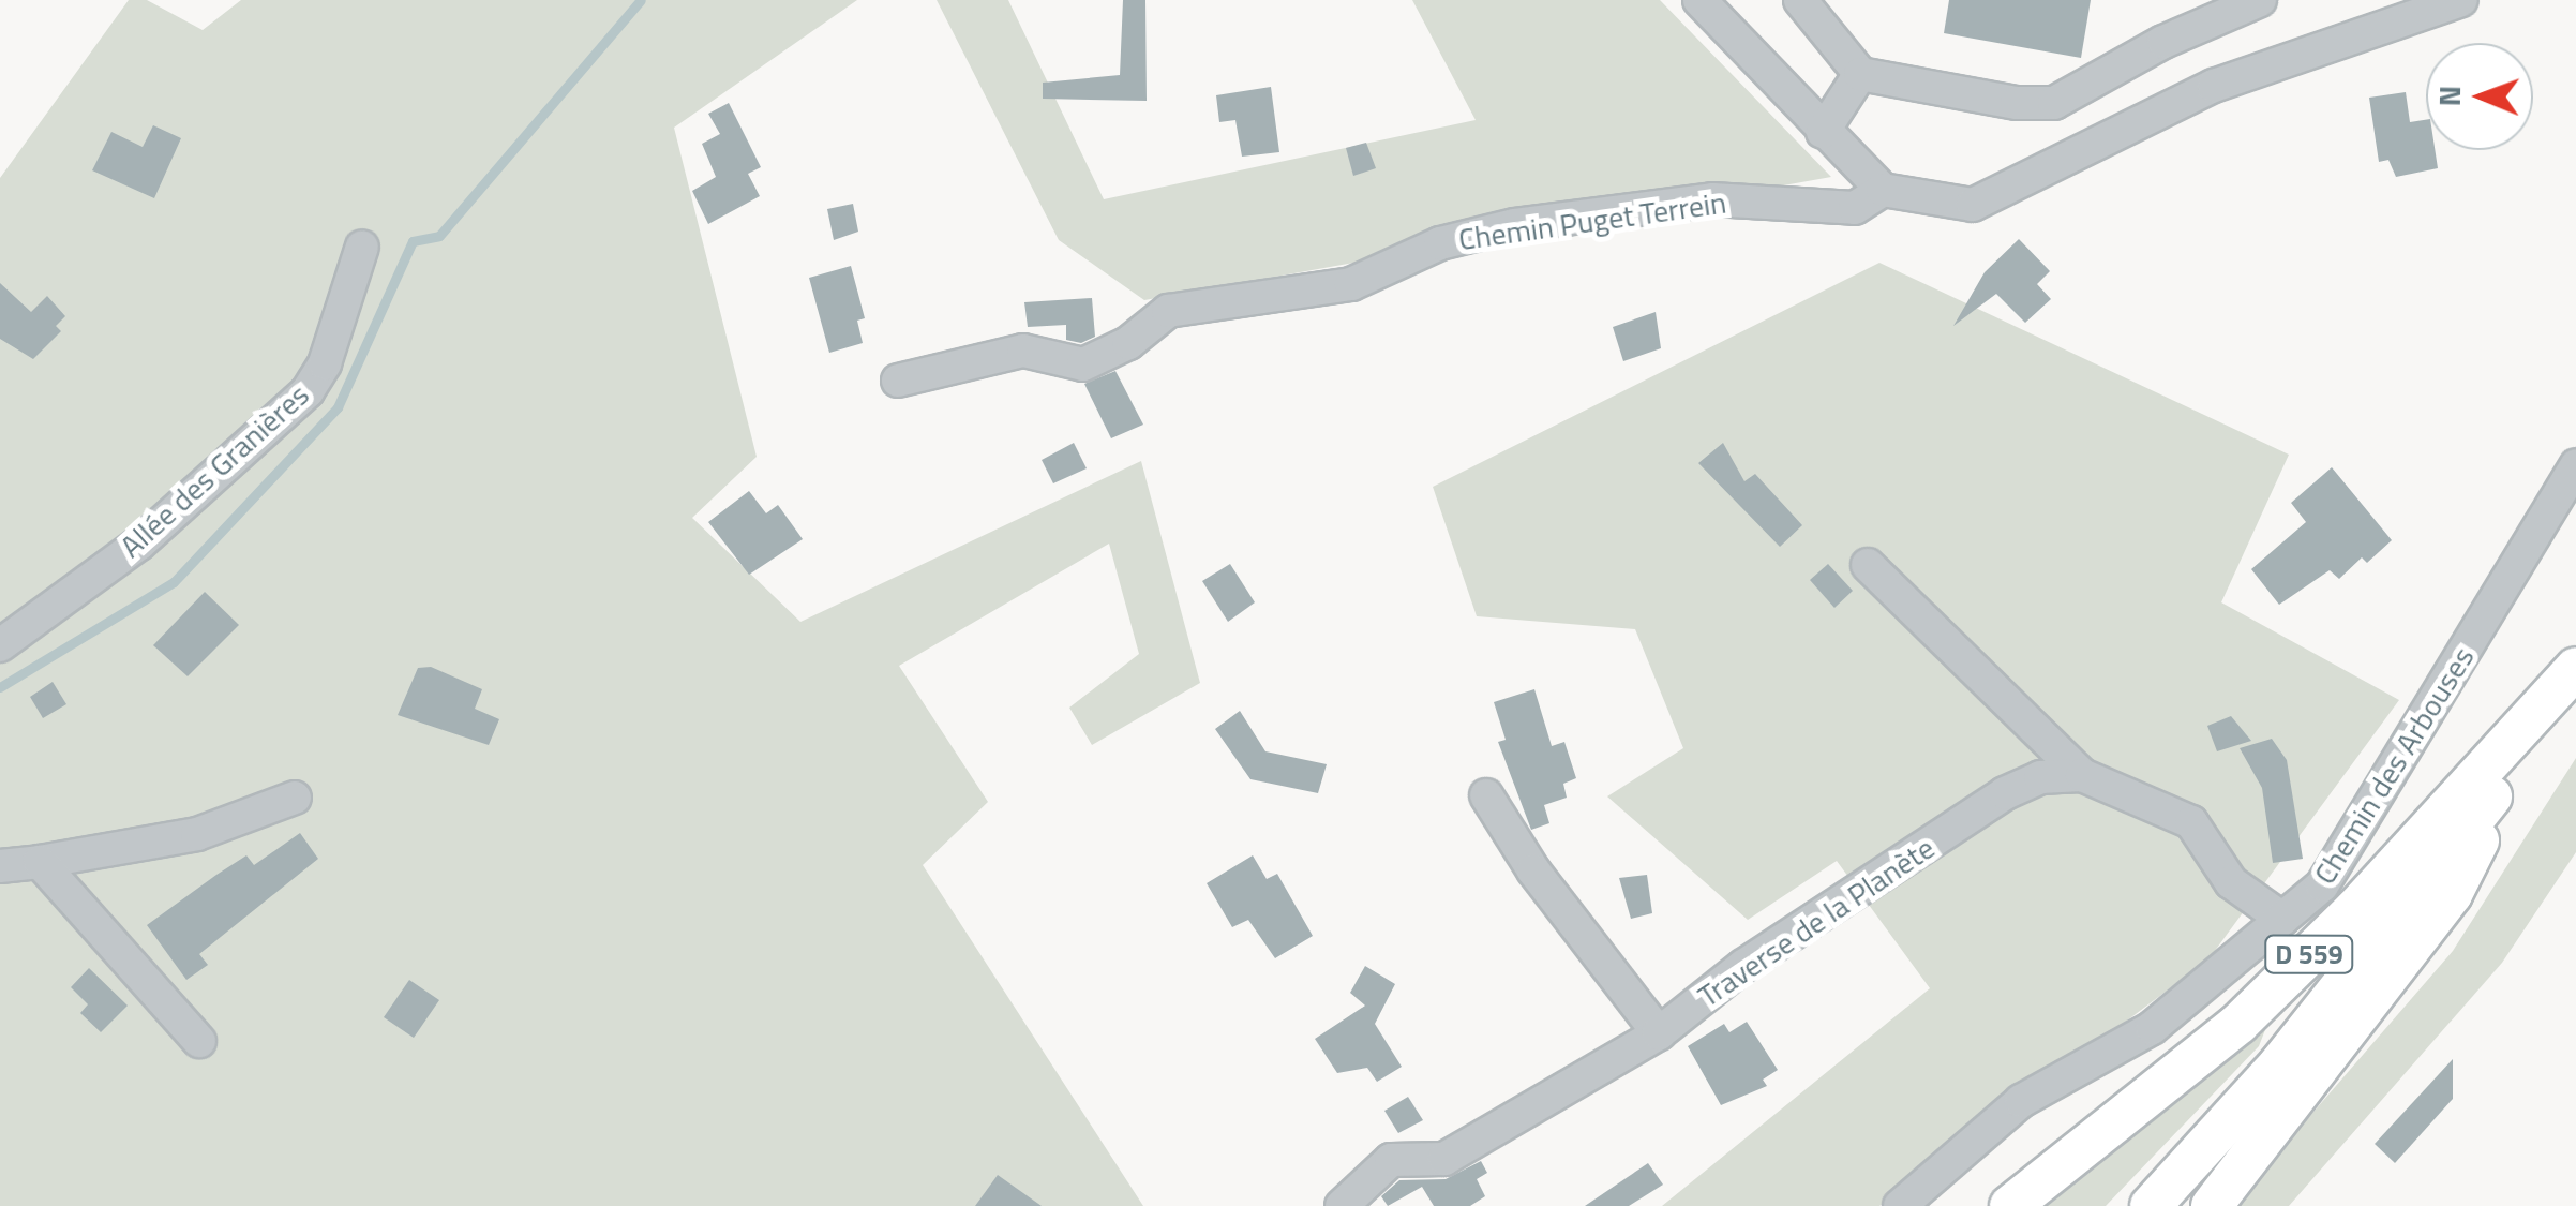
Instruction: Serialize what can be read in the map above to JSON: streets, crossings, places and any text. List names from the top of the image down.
{
  "streets": {
    "main road": ["D 559"],
    "street": [
      "Chemin Puget Terrein",
      "Allée des Granières",
      "Chemin des Arbouses",
      "Traverse de la Planète"
    ]
  },
  "north": "left"
}
